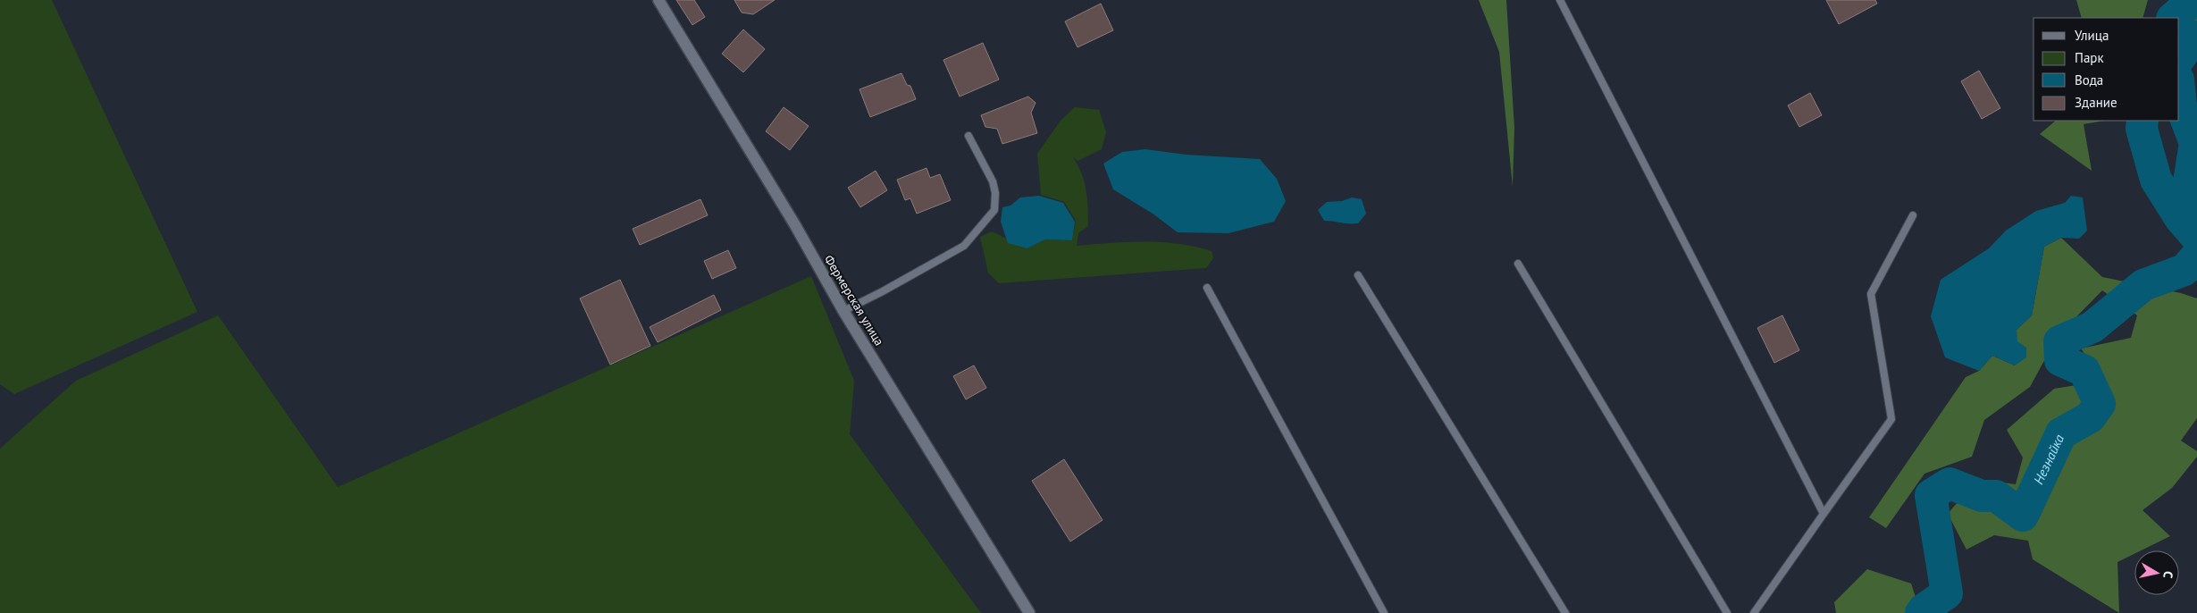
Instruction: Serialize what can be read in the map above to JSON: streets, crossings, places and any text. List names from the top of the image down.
{
  "streets": {
    "street": ["Фермерская улица"]
  },
  "water": ["Незнайка"],
  "legend": [
    "Улица",
    "Парк",
    "Вода",
    "Здание"
  ],
  "north": "right"
}
